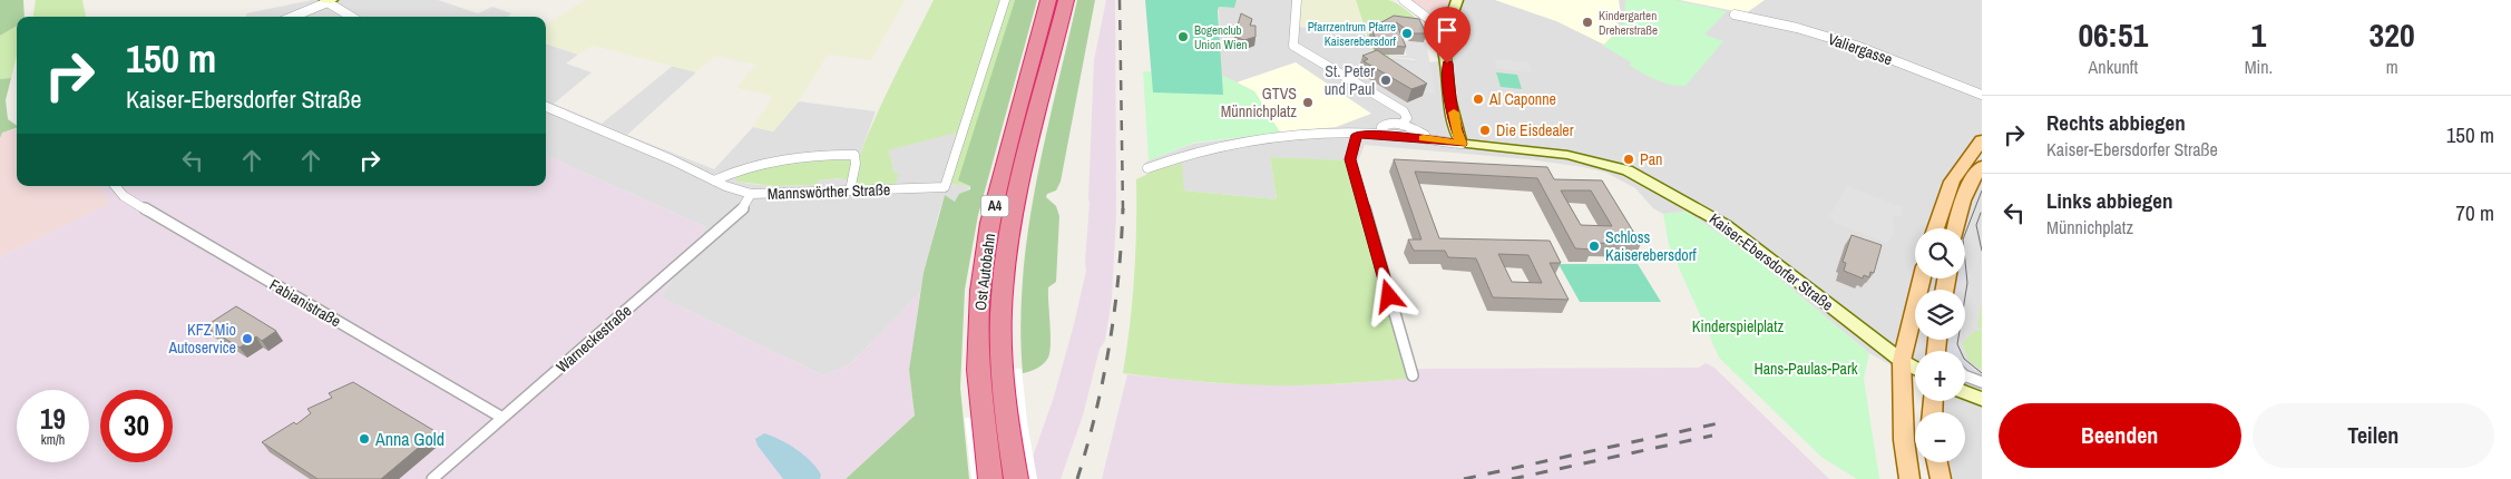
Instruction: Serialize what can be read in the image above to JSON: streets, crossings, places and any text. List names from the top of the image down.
{
  "streets": {
    "highway": ["A4", "Ost Autobahn"],
    "street": [
      "Valiergasse",
      "Mannswörther Straße",
      "Kaiser-Ebersdorfer Straße",
      "Fabianistraße",
      "Warneckestraße"
    ]
  },
  "crossings": [
    ["Mannswörther Straße", "Warneckestraße"],
    ["Fabianistraße", "Warneckestraße"]
  ],
  "parks": ["Kinderspielplatz", "Hans-Paulas-Park"],
  "places": [
    "Kindergarten Dreherstraße",
    "Pfarrzentrum Pfarre Kaiserebersdorf",
    "Bogenclub Union Wien",
    "St. Peter und Paul",
    "Al Caponne",
    "GTVS Münnichplatz",
    "Die Eisdealer",
    "Pan",
    "Schloss Kaiserebersdorf",
    "KFZ Mio Autoservice",
    "Anna Gold"
  ],
  "page": {
    "eta": [
      "06:51",
      "Ankunft",
      "1",
      "Min.",
      "320",
      "m"
    ],
    "turn": ["150 m", "Kaiser-Ebersdorfer Straße"],
    "list": [
      {
        "name": "Rechts abbiegen",
        "note": "Kaiser-Ebersdorfer Straße",
        "value": "150 m"
      },
      {
        "name": "Links abbiegen",
        "note": "Münnichplatz",
        "value": "70 m"
      }
    ],
    "map_buttons": ["+", "−"],
    "speed": "19 km/h",
    "limit": "30",
    "buttons": ["Beenden", "Teilen"]
  }
}
